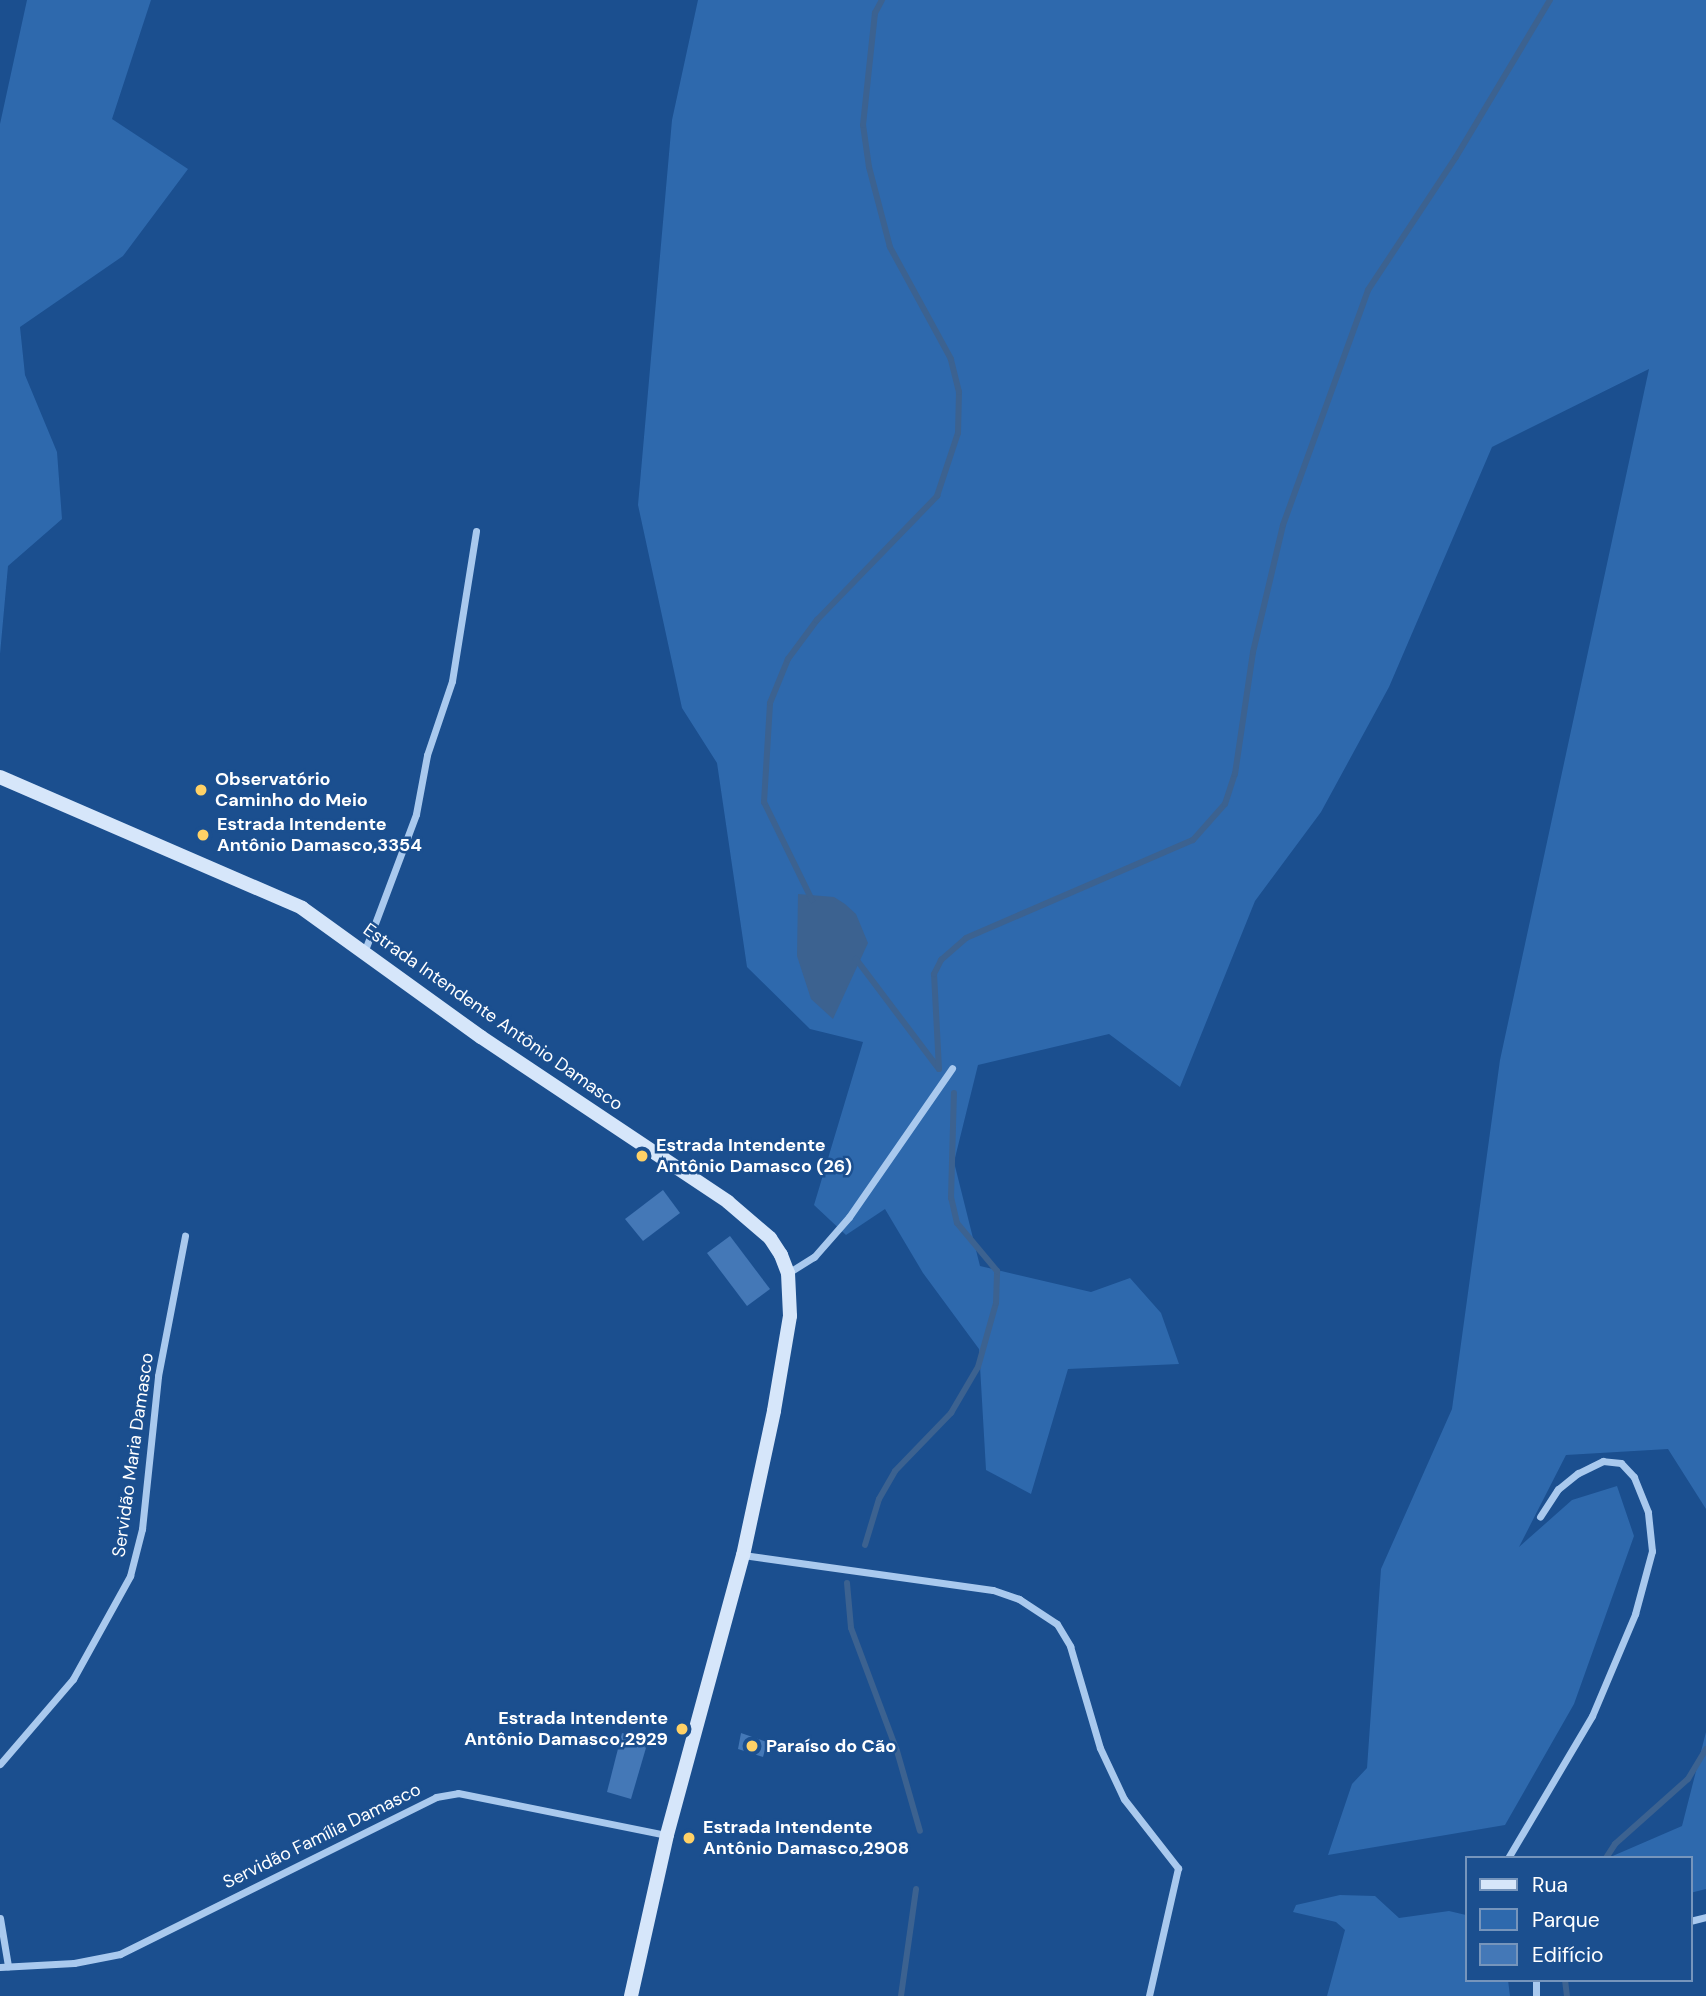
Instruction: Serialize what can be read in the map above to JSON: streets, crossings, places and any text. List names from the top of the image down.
{
  "streets": {
    "main road": ["Estrada Intendente Antônio Damasco"],
    "street": ["Servidão Maria Damasco", "Servidão Família Damasco"]
  },
  "crossings": [
    ["Estrada Intendente Antônio Damasco", "Servidão Família Damasco"]
  ],
  "places": [
    "Observatório Caminho do Meio",
    "Estrada Intendente Antônio Damasco,3354",
    "Estrada Intendente Antônio Damasco (26)",
    "Estrada Intendente Antônio Damasco,2929",
    "Paraíso do Cão",
    "Estrada Intendente Antônio Damasco,2908"
  ],
  "legend": ["Rua", "Parque", "Edifício"]
}
